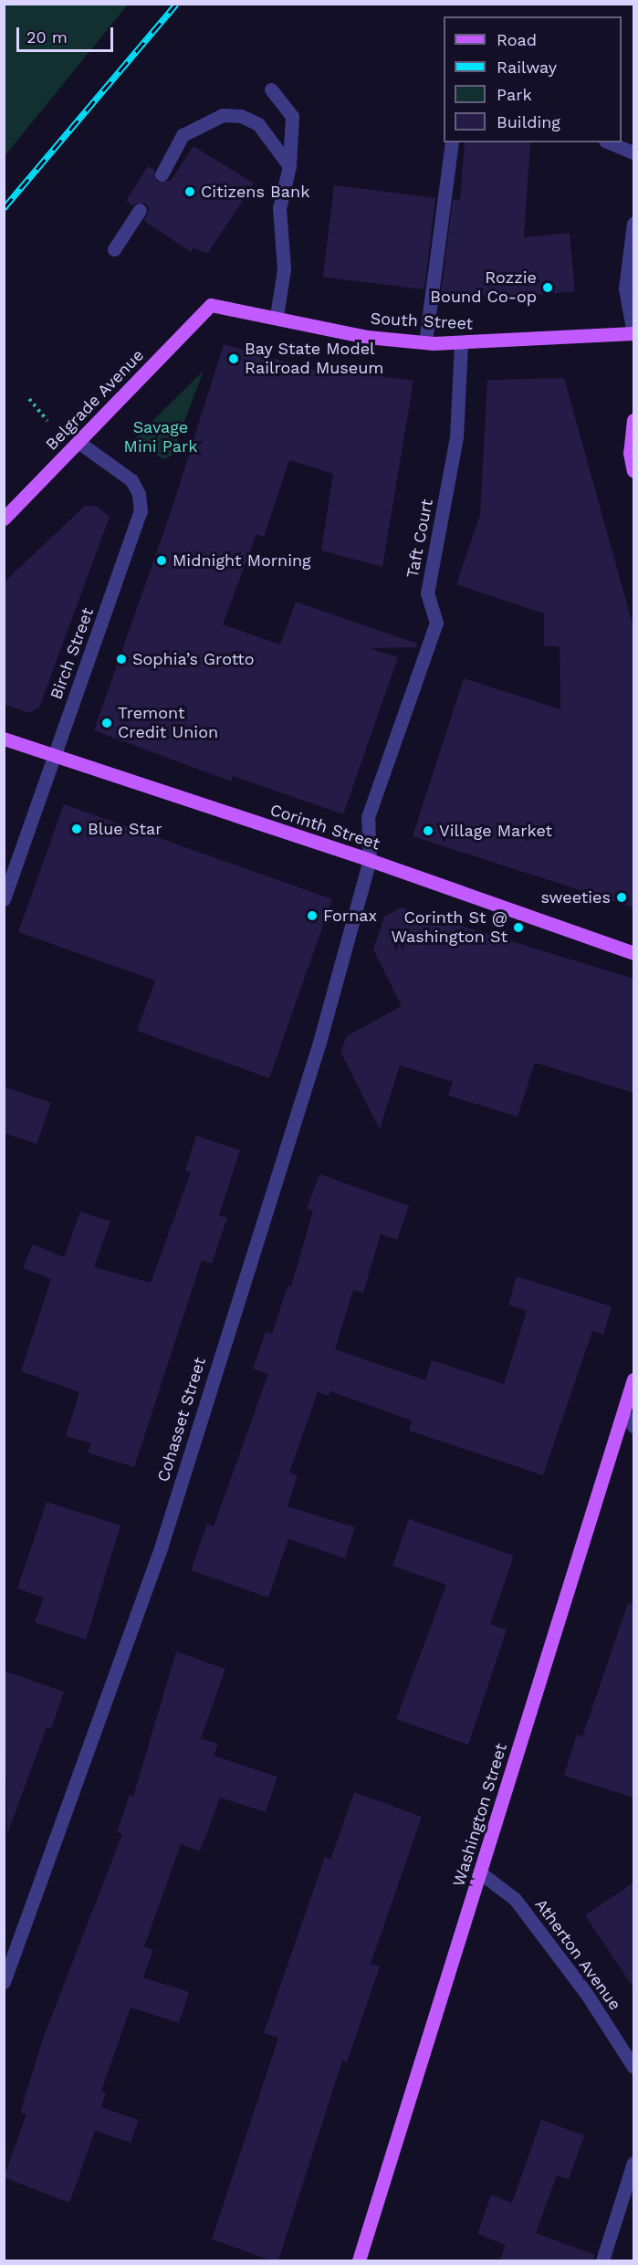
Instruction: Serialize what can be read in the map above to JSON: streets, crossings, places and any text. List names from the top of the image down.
{
  "streets": {
    "main road": [
      "South Street",
      "Belgrade Avenue",
      "Corinth Street",
      "Washington Street"
    ],
    "street": [
      "Taft Court",
      "Birch Street",
      "Cohasset Street",
      "Atherton Avenue"
    ]
  },
  "crossings": [
    ["South Street", "Belgrade Avenue"],
    ["South Street", "Taft Court"],
    ["Belgrade Avenue", "Birch Street"],
    ["Taft Court", "Corinth Street"],
    ["Taft Court", "Cohasset Street"],
    ["Birch Street", "Corinth Street"],
    ["Corinth Street", "Cohasset Street"],
    ["Washington Street", "Atherton Avenue"]
  ],
  "parks": ["Savage Mini Park"],
  "places": [
    "Citizens Bank",
    "Rozzie Bound Co-op",
    "Bay State Model Railroad Museum",
    "Midnight Morning",
    "Sophia’s Grotto",
    "Tremont Credit Union",
    "Blue Star",
    "Village Market",
    "sweeties",
    "Fornax",
    "Corinth St @ Washington St"
  ],
  "legend": [
    "Road",
    "Railway",
    "Park",
    "Building"
  ],
  "scale_bar": "20 m"
}
